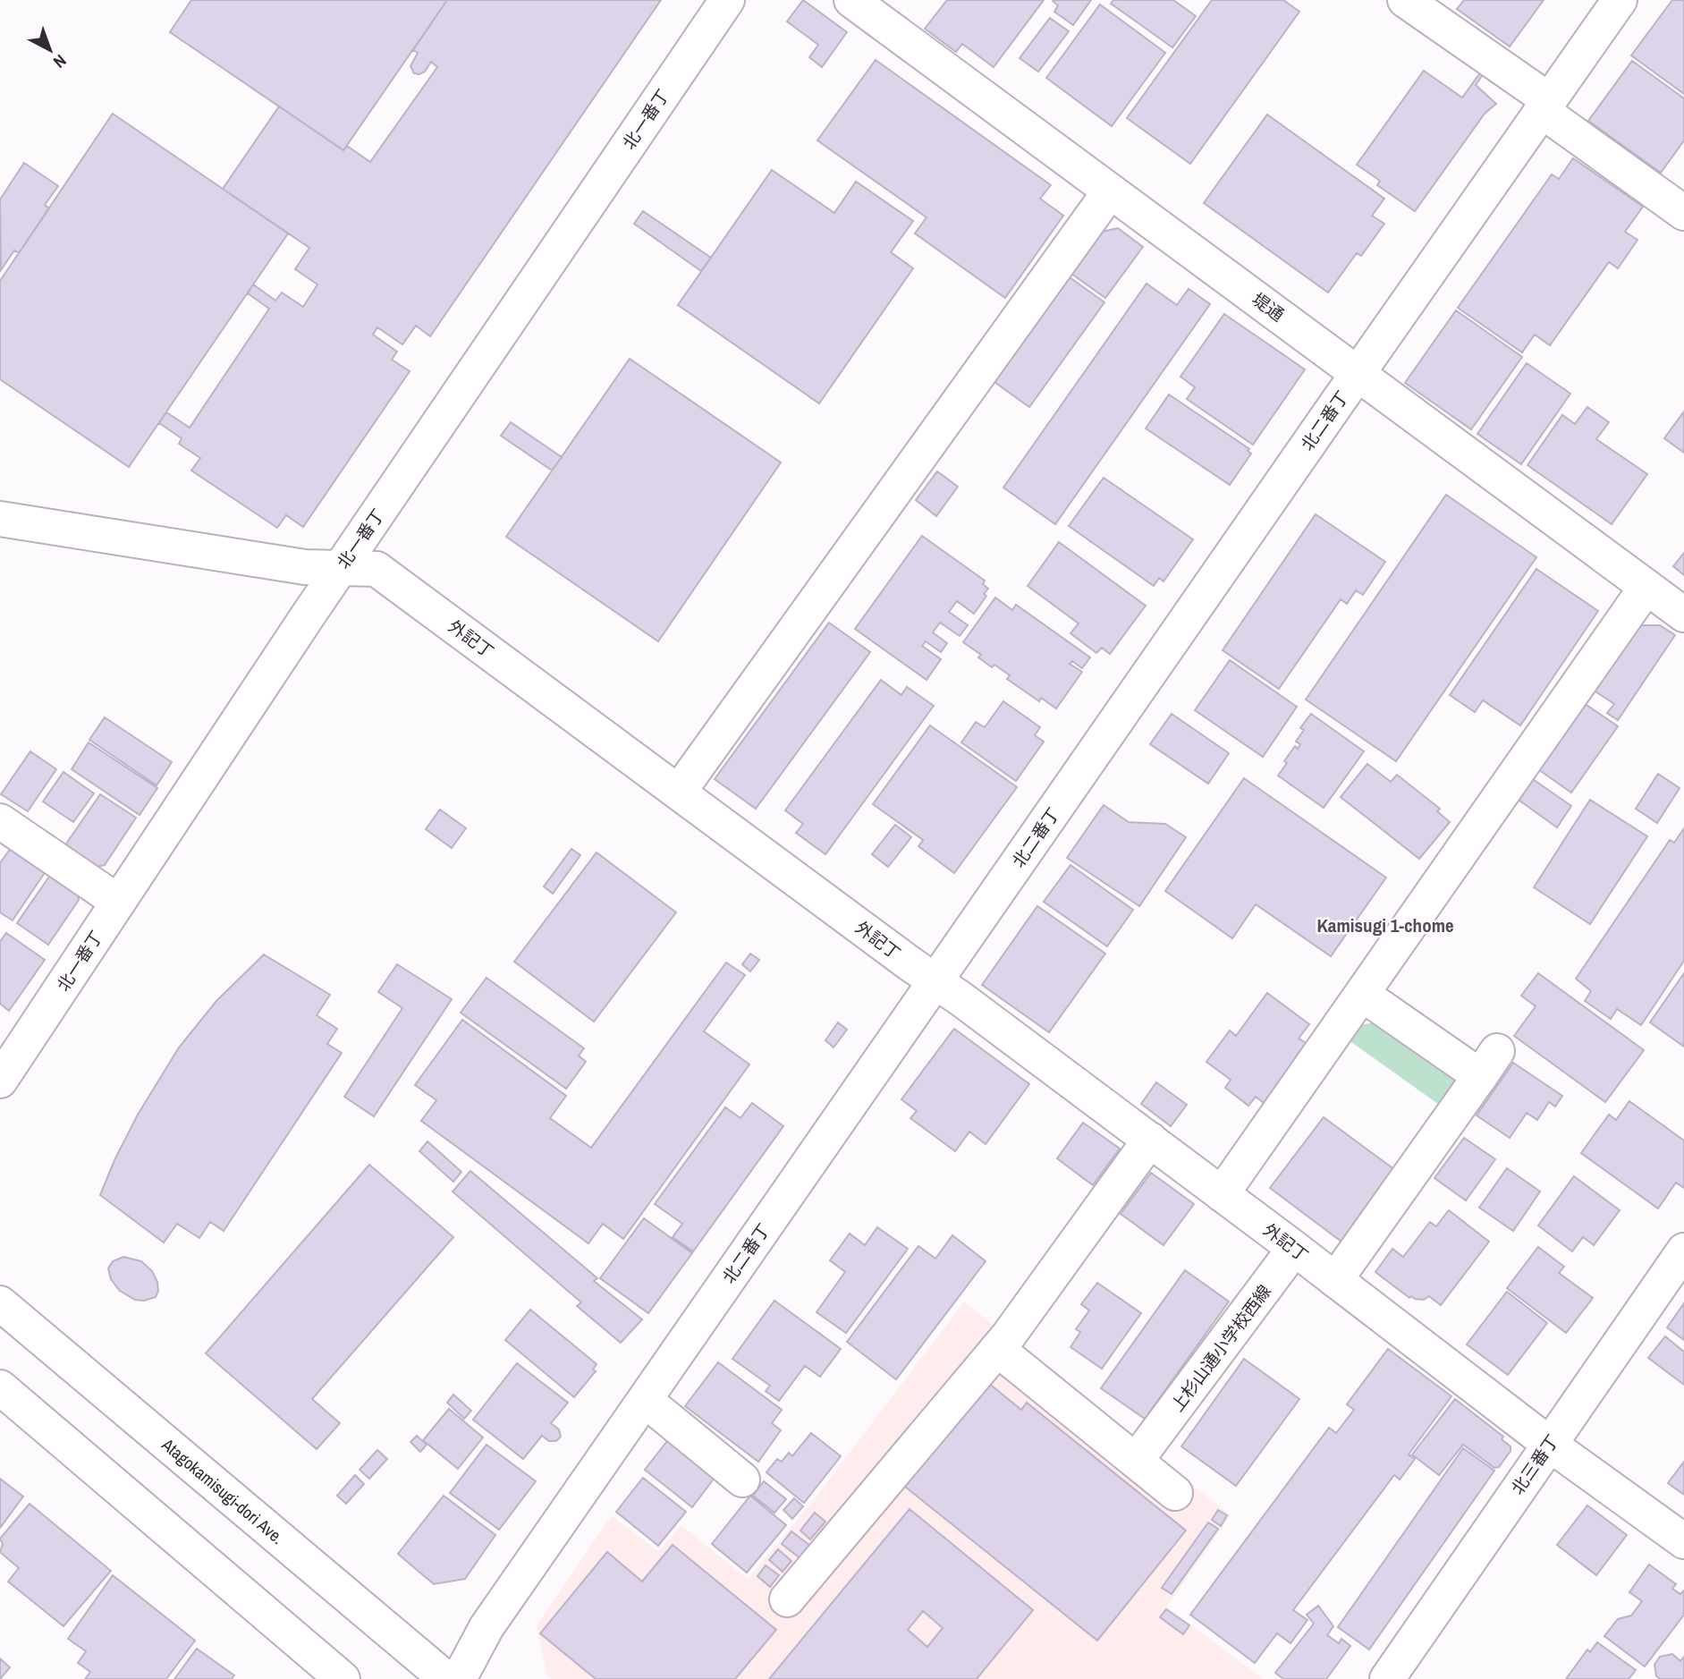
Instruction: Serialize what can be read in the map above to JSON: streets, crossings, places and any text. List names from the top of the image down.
{
  "streets": {
    "street": [
      "北一番丁",
      "堤通",
      "北二番丁",
      "外記丁",
      "上杉山通小学校西線",
      "北三番丁",
      "Atagokamisugi-dori Ave."
    ]
  },
  "crossings": [
    ["北一番丁", "外記丁"],
    ["堤通", "北二番丁"],
    ["北二番丁", "外記丁"],
    ["外記丁", "上杉山通小学校西線"],
    ["外記丁", "北三番丁"]
  ],
  "districts": ["Kamisugi 1-chome"],
  "north": "bottom right"
}
